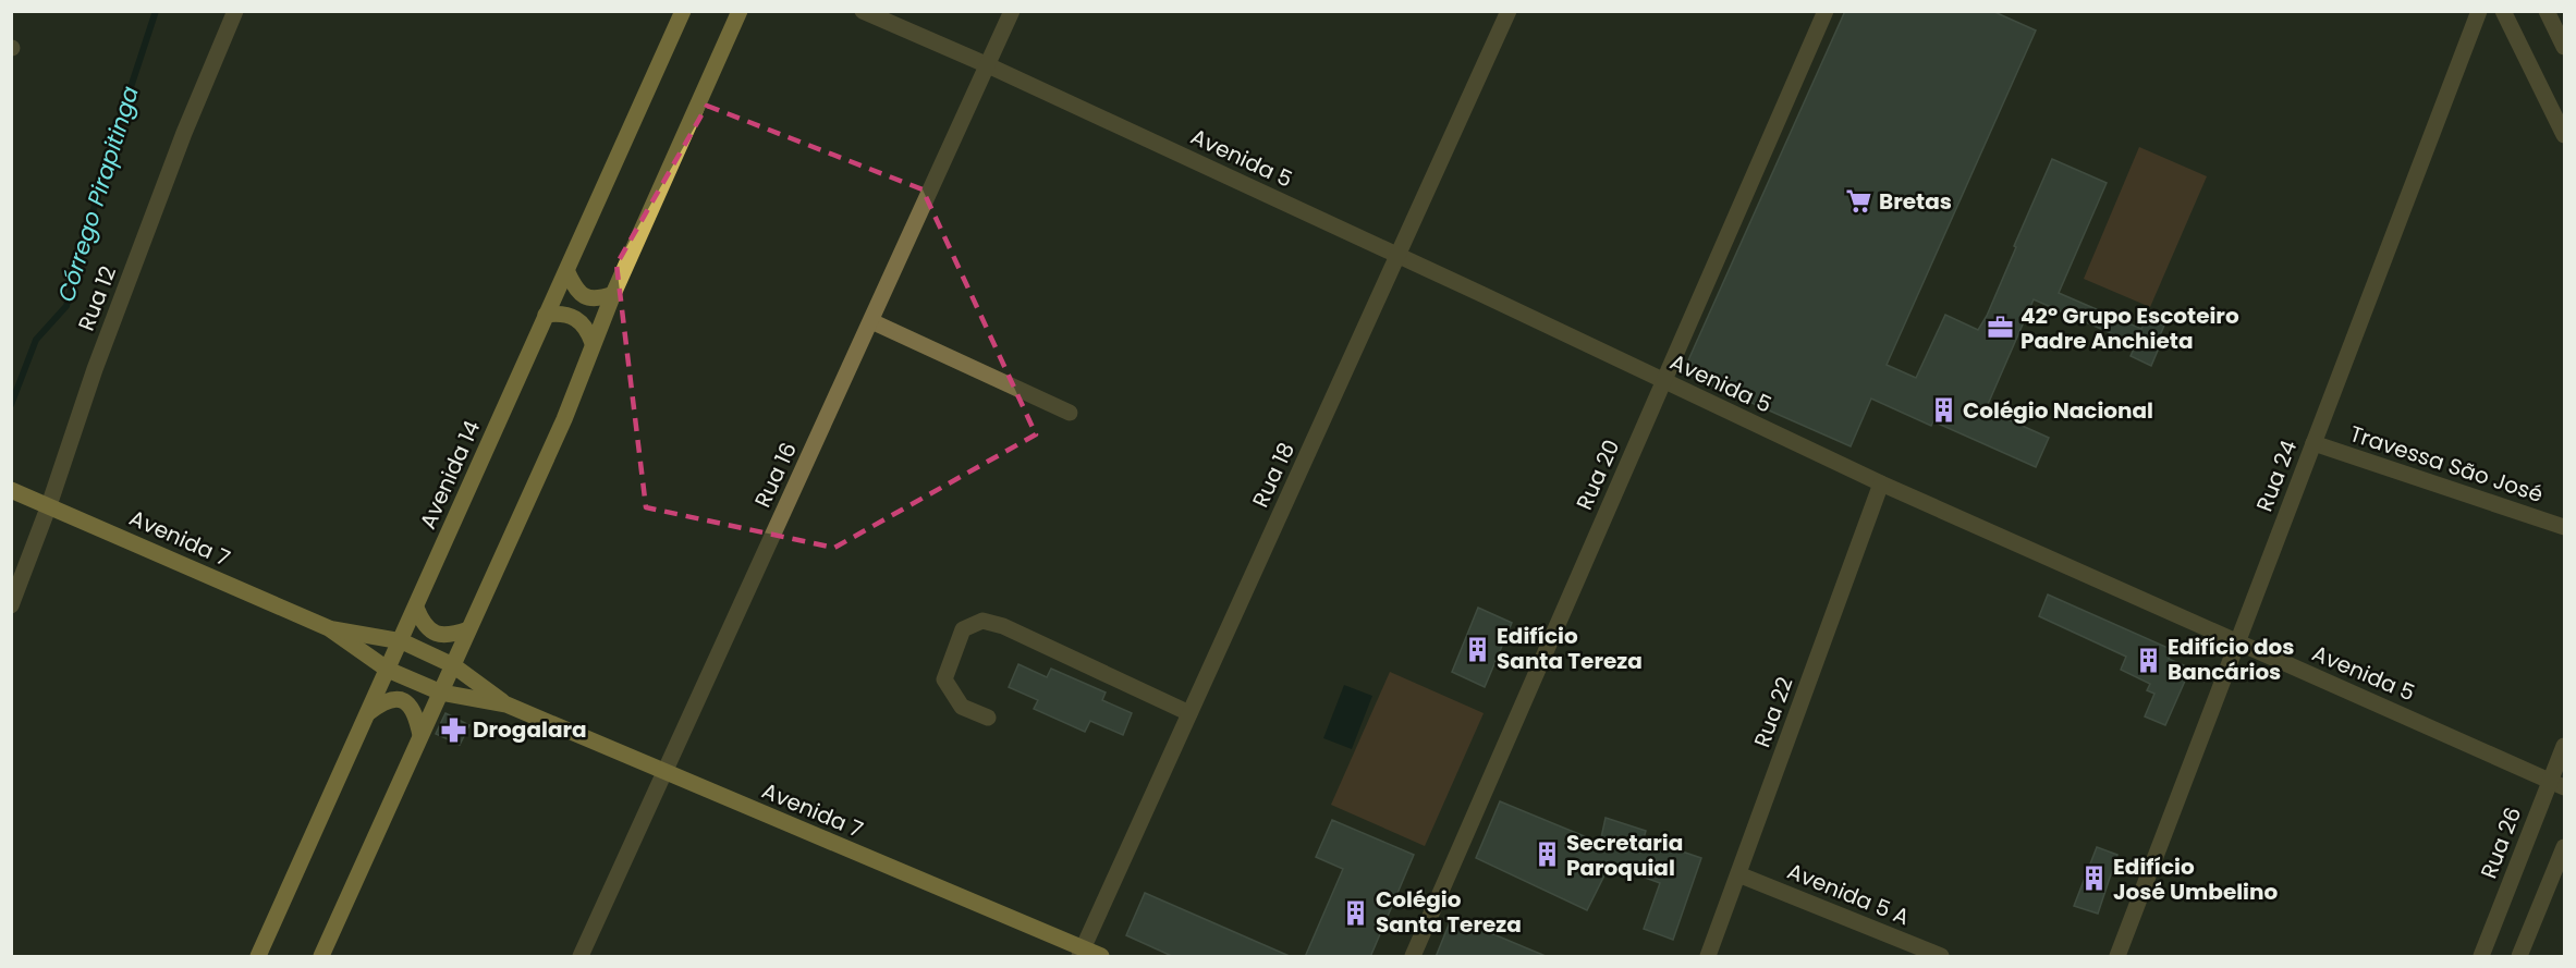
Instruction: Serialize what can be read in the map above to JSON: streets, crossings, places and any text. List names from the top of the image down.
{
  "streets": {
    "main road": ["Avenida 14", "Avenida 7"],
    "street": [
      "Avenida 5",
      "Rua 12",
      "Travessa São José",
      "Rua 16",
      "Rua 18",
      "Rua 20",
      "Rua 24",
      "Rua 22",
      "Rua 26",
      "Avenida 5 A"
    ]
  },
  "crossings": [
    ["Avenida 5", "Rua 16"],
    ["Avenida 5", "Rua 18"],
    ["Avenida 5", "Rua 20"],
    ["Avenida 5", "Rua 24"],
    ["Avenida 5", "Rua 22"],
    ["Avenida 5", "Rua 26"],
    ["Rua 12", "Avenida 7"],
    ["Travessa São José", "Rua 24"],
    ["Avenida 14", "Avenida 7"],
    ["Rua 16", "Avenida 7"],
    ["Rua 18", "Avenida 7"],
    ["Rua 22", "Avenida 5 A"]
  ],
  "water": ["Córrego Pirapitinga"],
  "places": {
    "supermarket": ["Bretas"],
    "office": ["42º Grupo Escoteiro Padre Anchieta"],
    "building": [
      "Colégio Nacional",
      "Edifício Santa Tereza",
      "Edifício dos Bancários",
      "Secretaria Paroquial",
      "Edifício José Umbelino",
      "Colégio Santa Tereza"
    ],
    "pharmacy": ["Drogalara"]
  }
}
